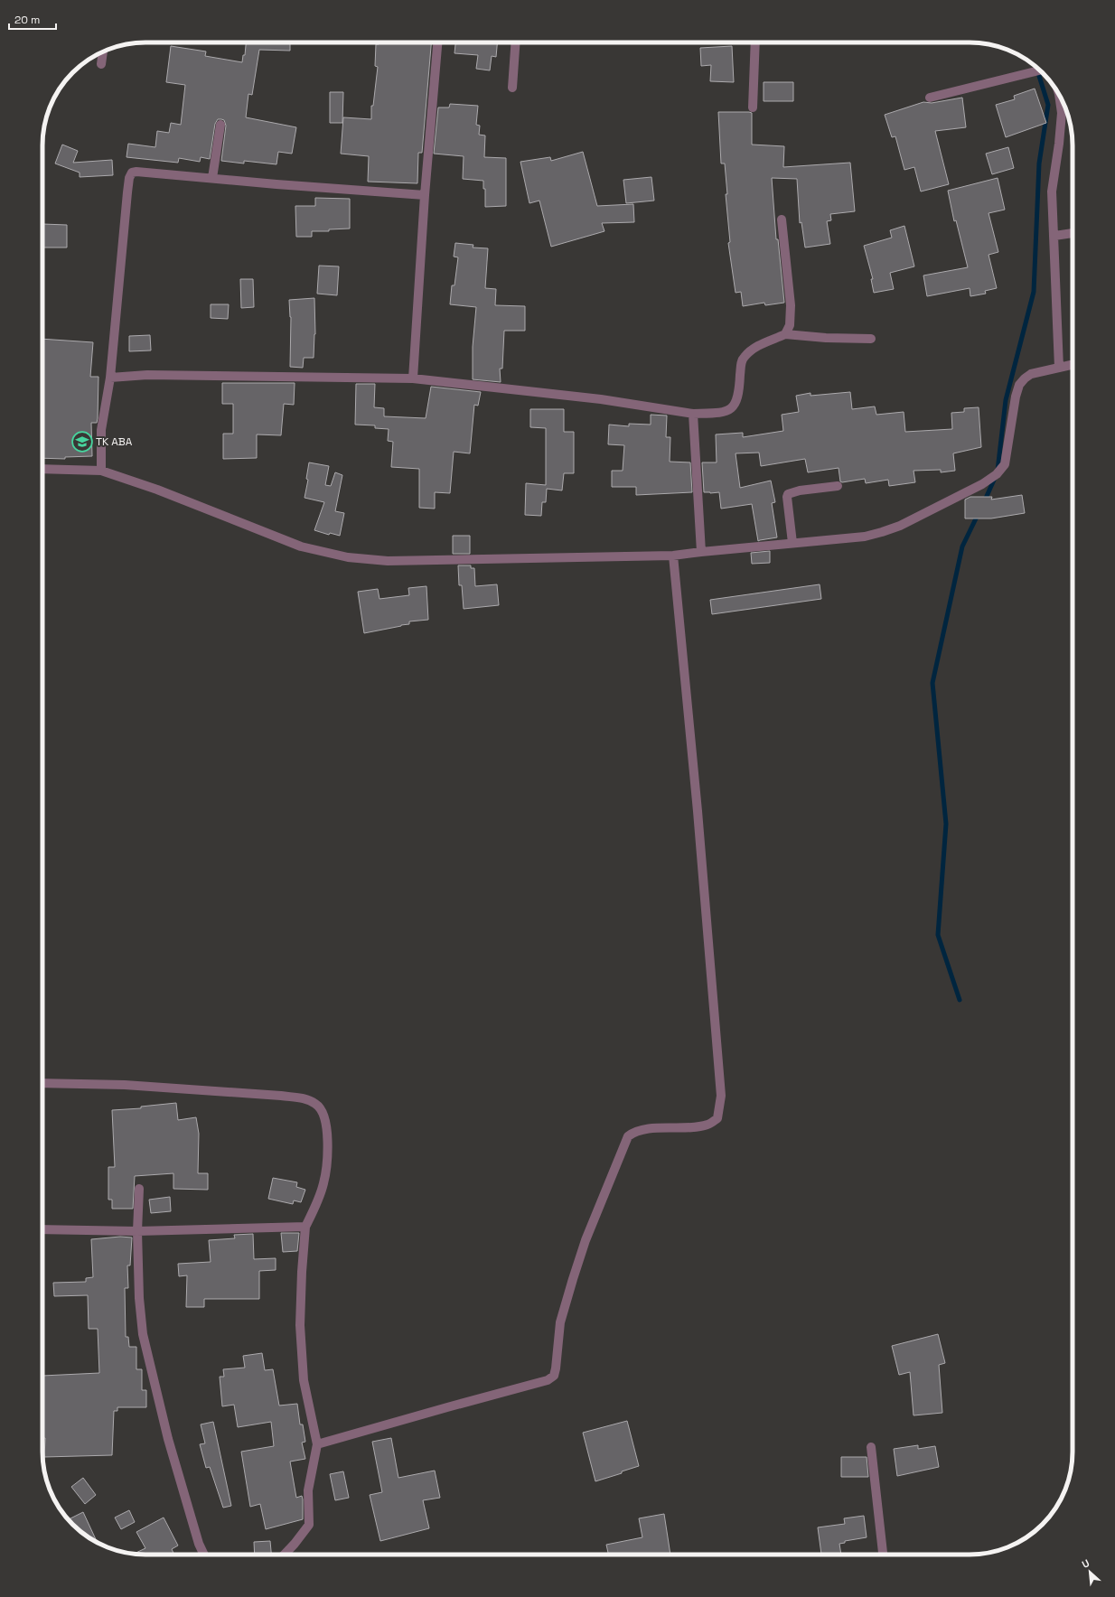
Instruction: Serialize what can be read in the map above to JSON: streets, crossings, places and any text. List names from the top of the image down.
{
  "places": {
    "school or university": ["TK ABA"]
  },
  "scale_bar": "20 m",
  "north": "top left"
}
